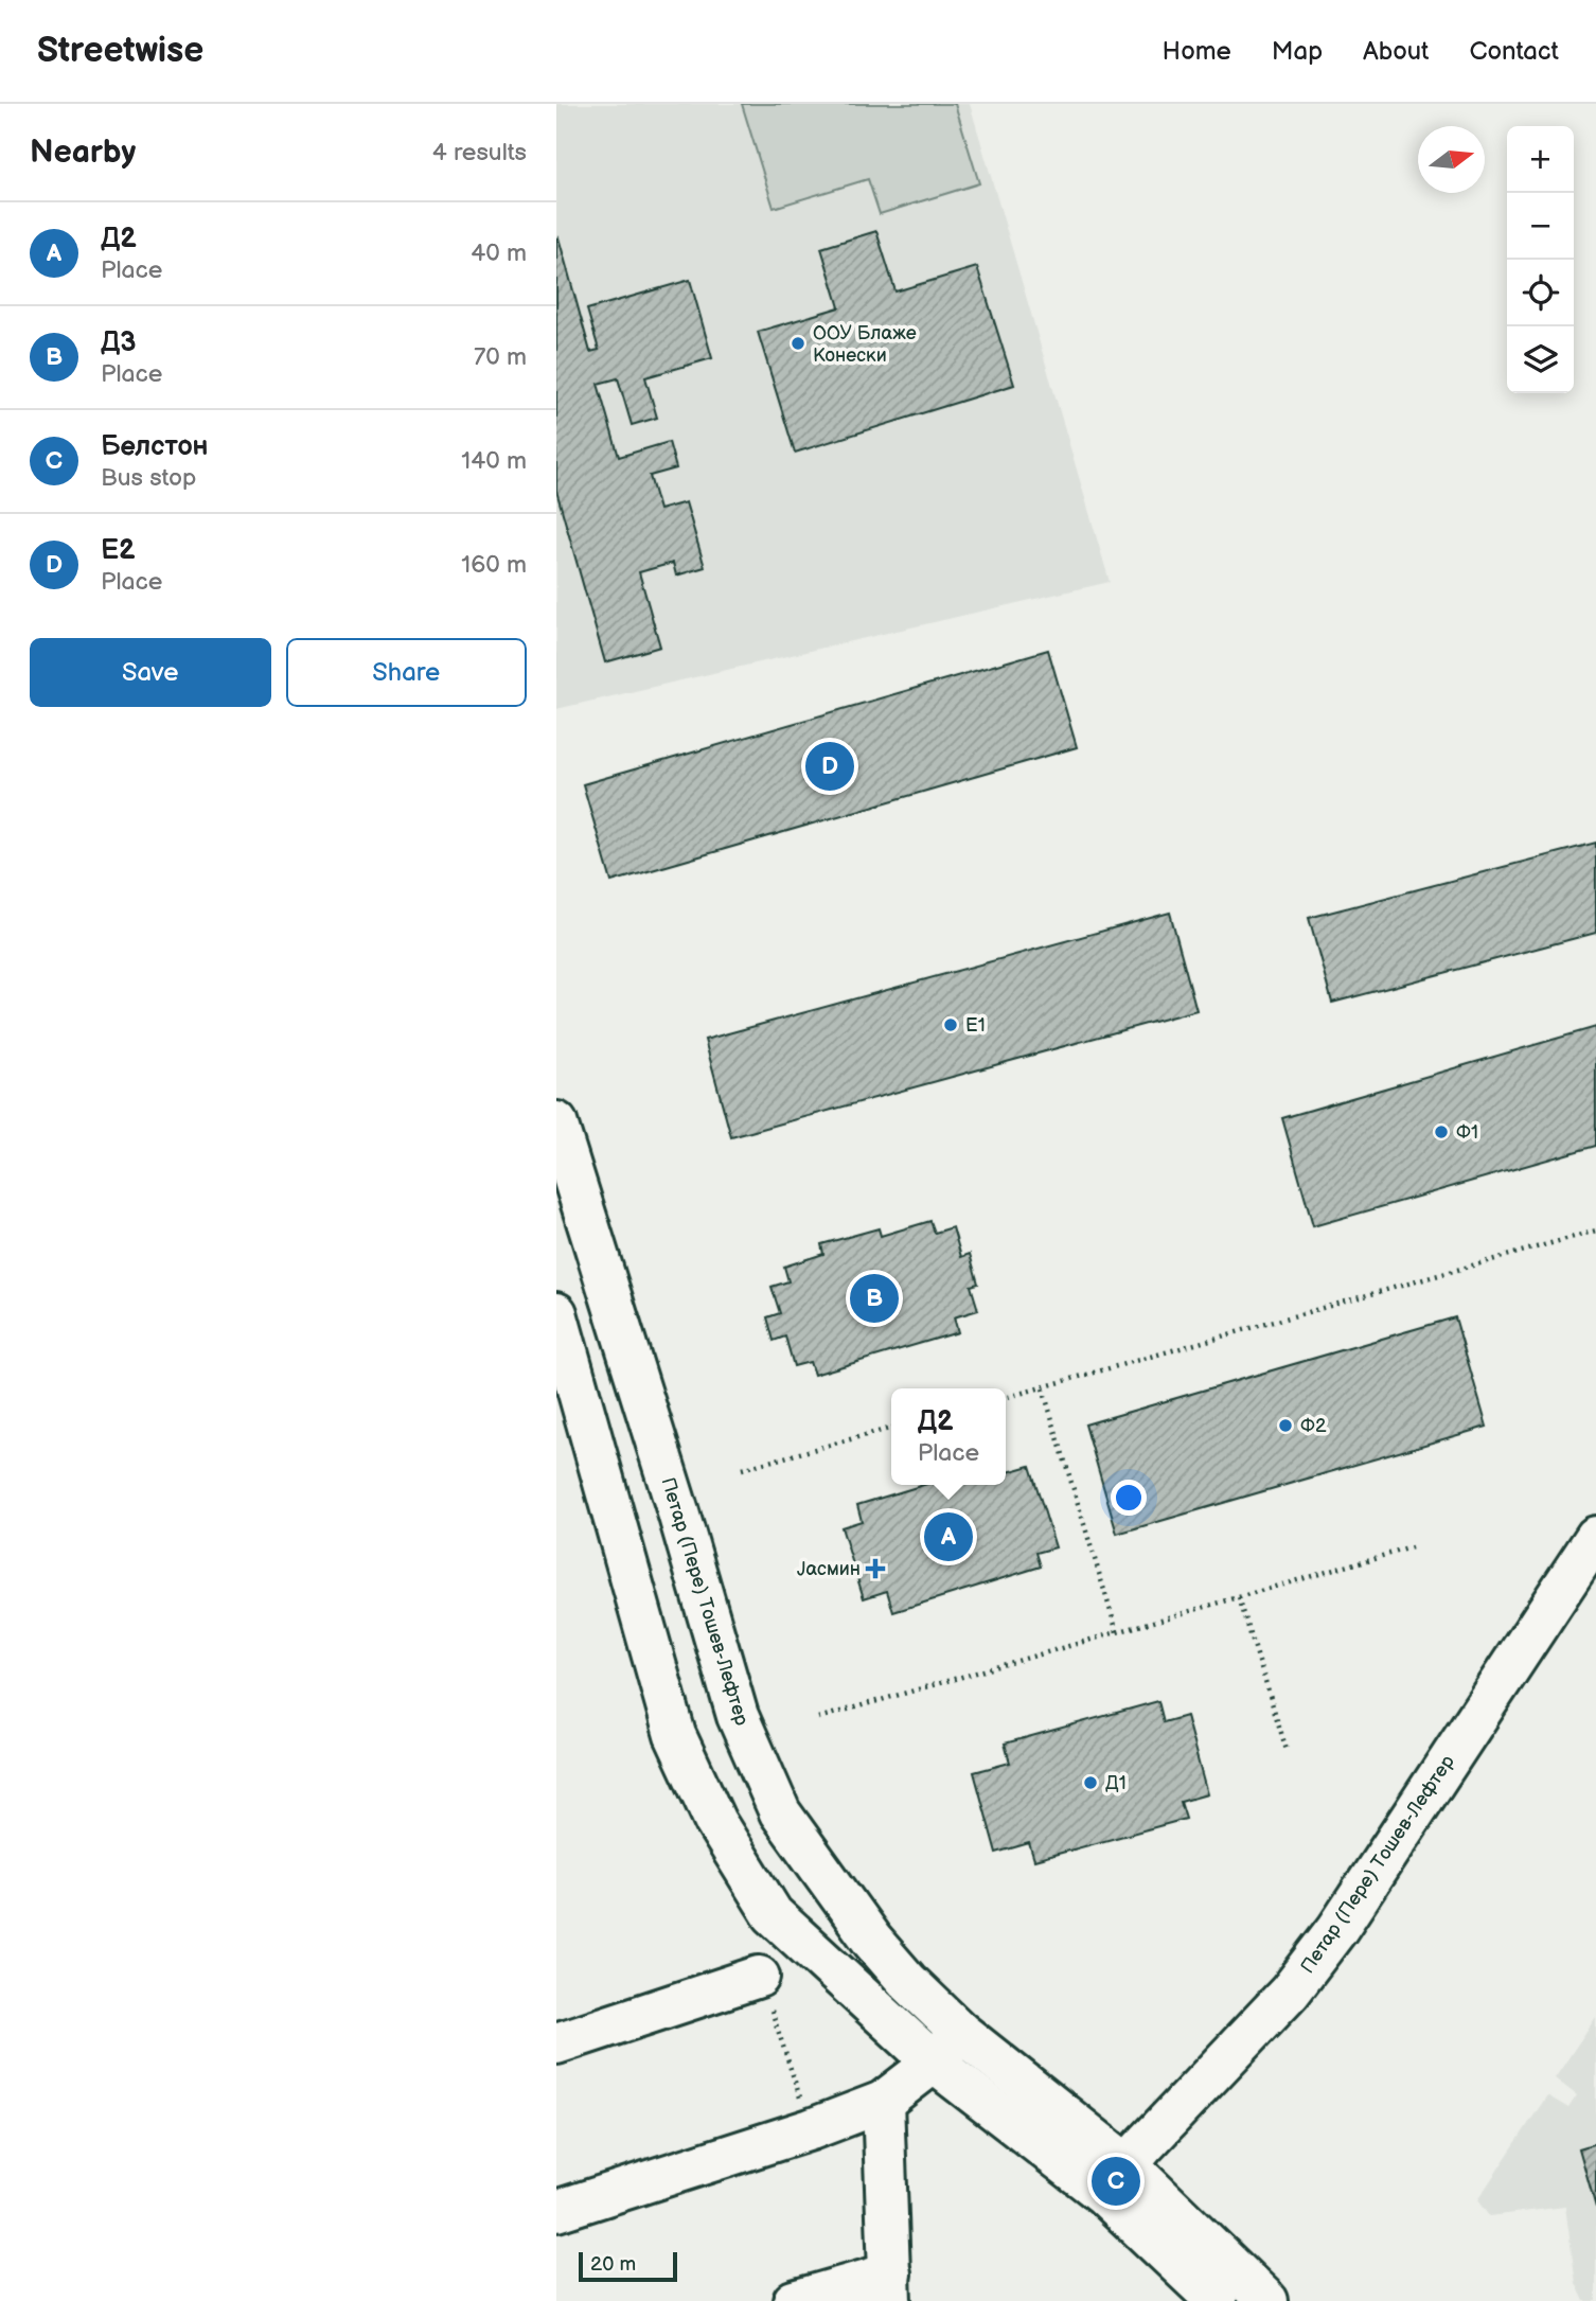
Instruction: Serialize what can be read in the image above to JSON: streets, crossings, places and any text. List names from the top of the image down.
{
  "streets": {
    "street": ["Петар (Пере) Тошев-Лефтер"]
  },
  "places": {
    "other": [
      "ООУ Блаже Конески",
      "Е1",
      "Ф1",
      "Ф2",
      "Д1"
    ],
    "health": ["Јасмин"]
  },
  "scale_bar": "20 m",
  "north": "right",
  "page": {
    "header": "Streetwise",
    "nav": [
      "Home",
      "Map",
      "About",
      "Contact"
    ],
    "heading": ["Nearby", "4 results"],
    "map_buttons": ["+", "−"],
    "list": [
      {
        "mark": "A",
        "name": "Д2",
        "note": "Place",
        "value": "40 m"
      },
      {
        "mark": "B",
        "name": "Д3",
        "note": "Place",
        "value": "70 m"
      },
      {
        "mark": "C",
        "name": "Белстон",
        "note": "Bus stop",
        "value": "140 m"
      },
      {
        "mark": "D",
        "name": "Е2",
        "note": "Place",
        "value": "160 m"
      }
    ],
    "buttons": ["Save", "Share"],
    "pins": [
      "D",
      "B",
      "A",
      "C"
    ],
    "popup": ["Д2", "Place"],
    "scale": "20 m"
  }
}
